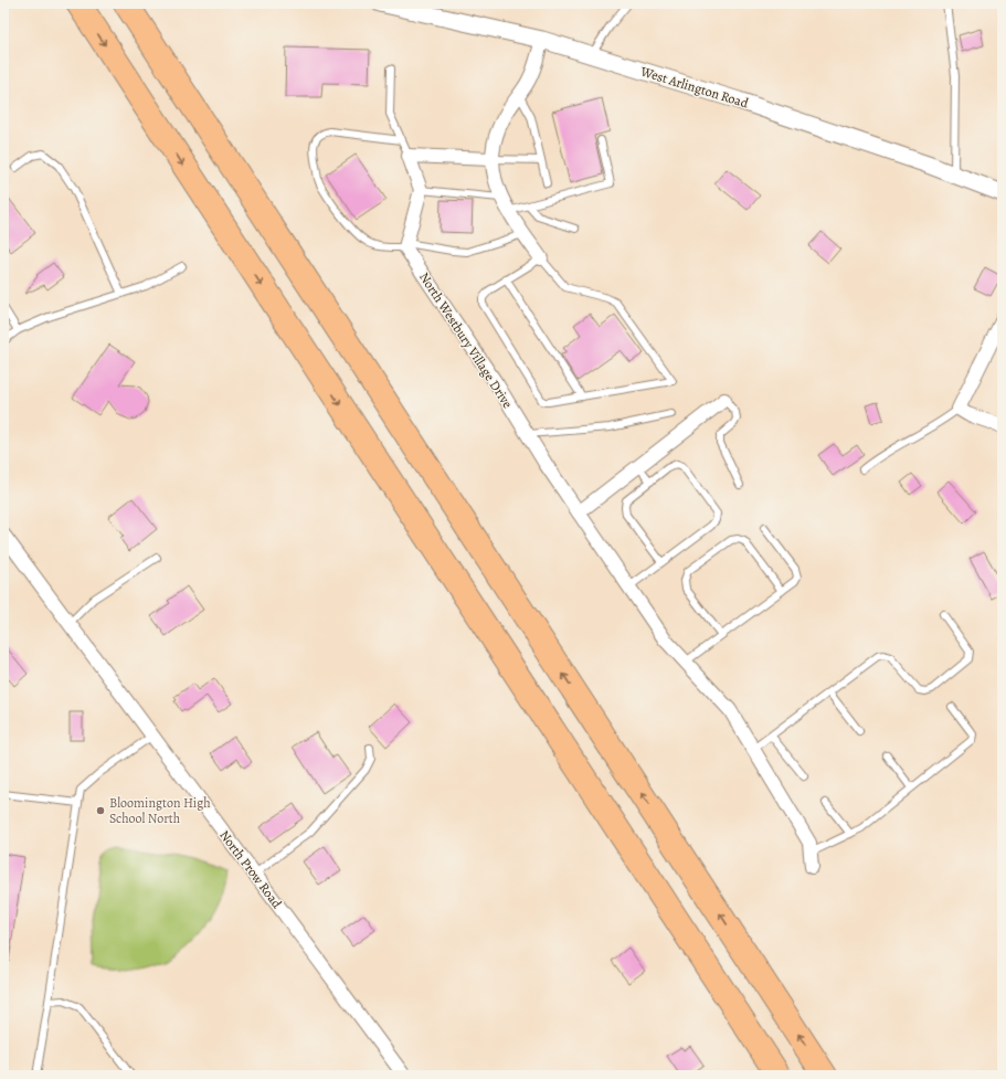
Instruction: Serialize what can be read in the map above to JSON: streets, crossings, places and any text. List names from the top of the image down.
{
  "streets": {
    "street": ["West Arlington Road", "North Westbury Village Drive", "North Prow Road"]
  },
  "places": ["Bloomington High School North"]
}
